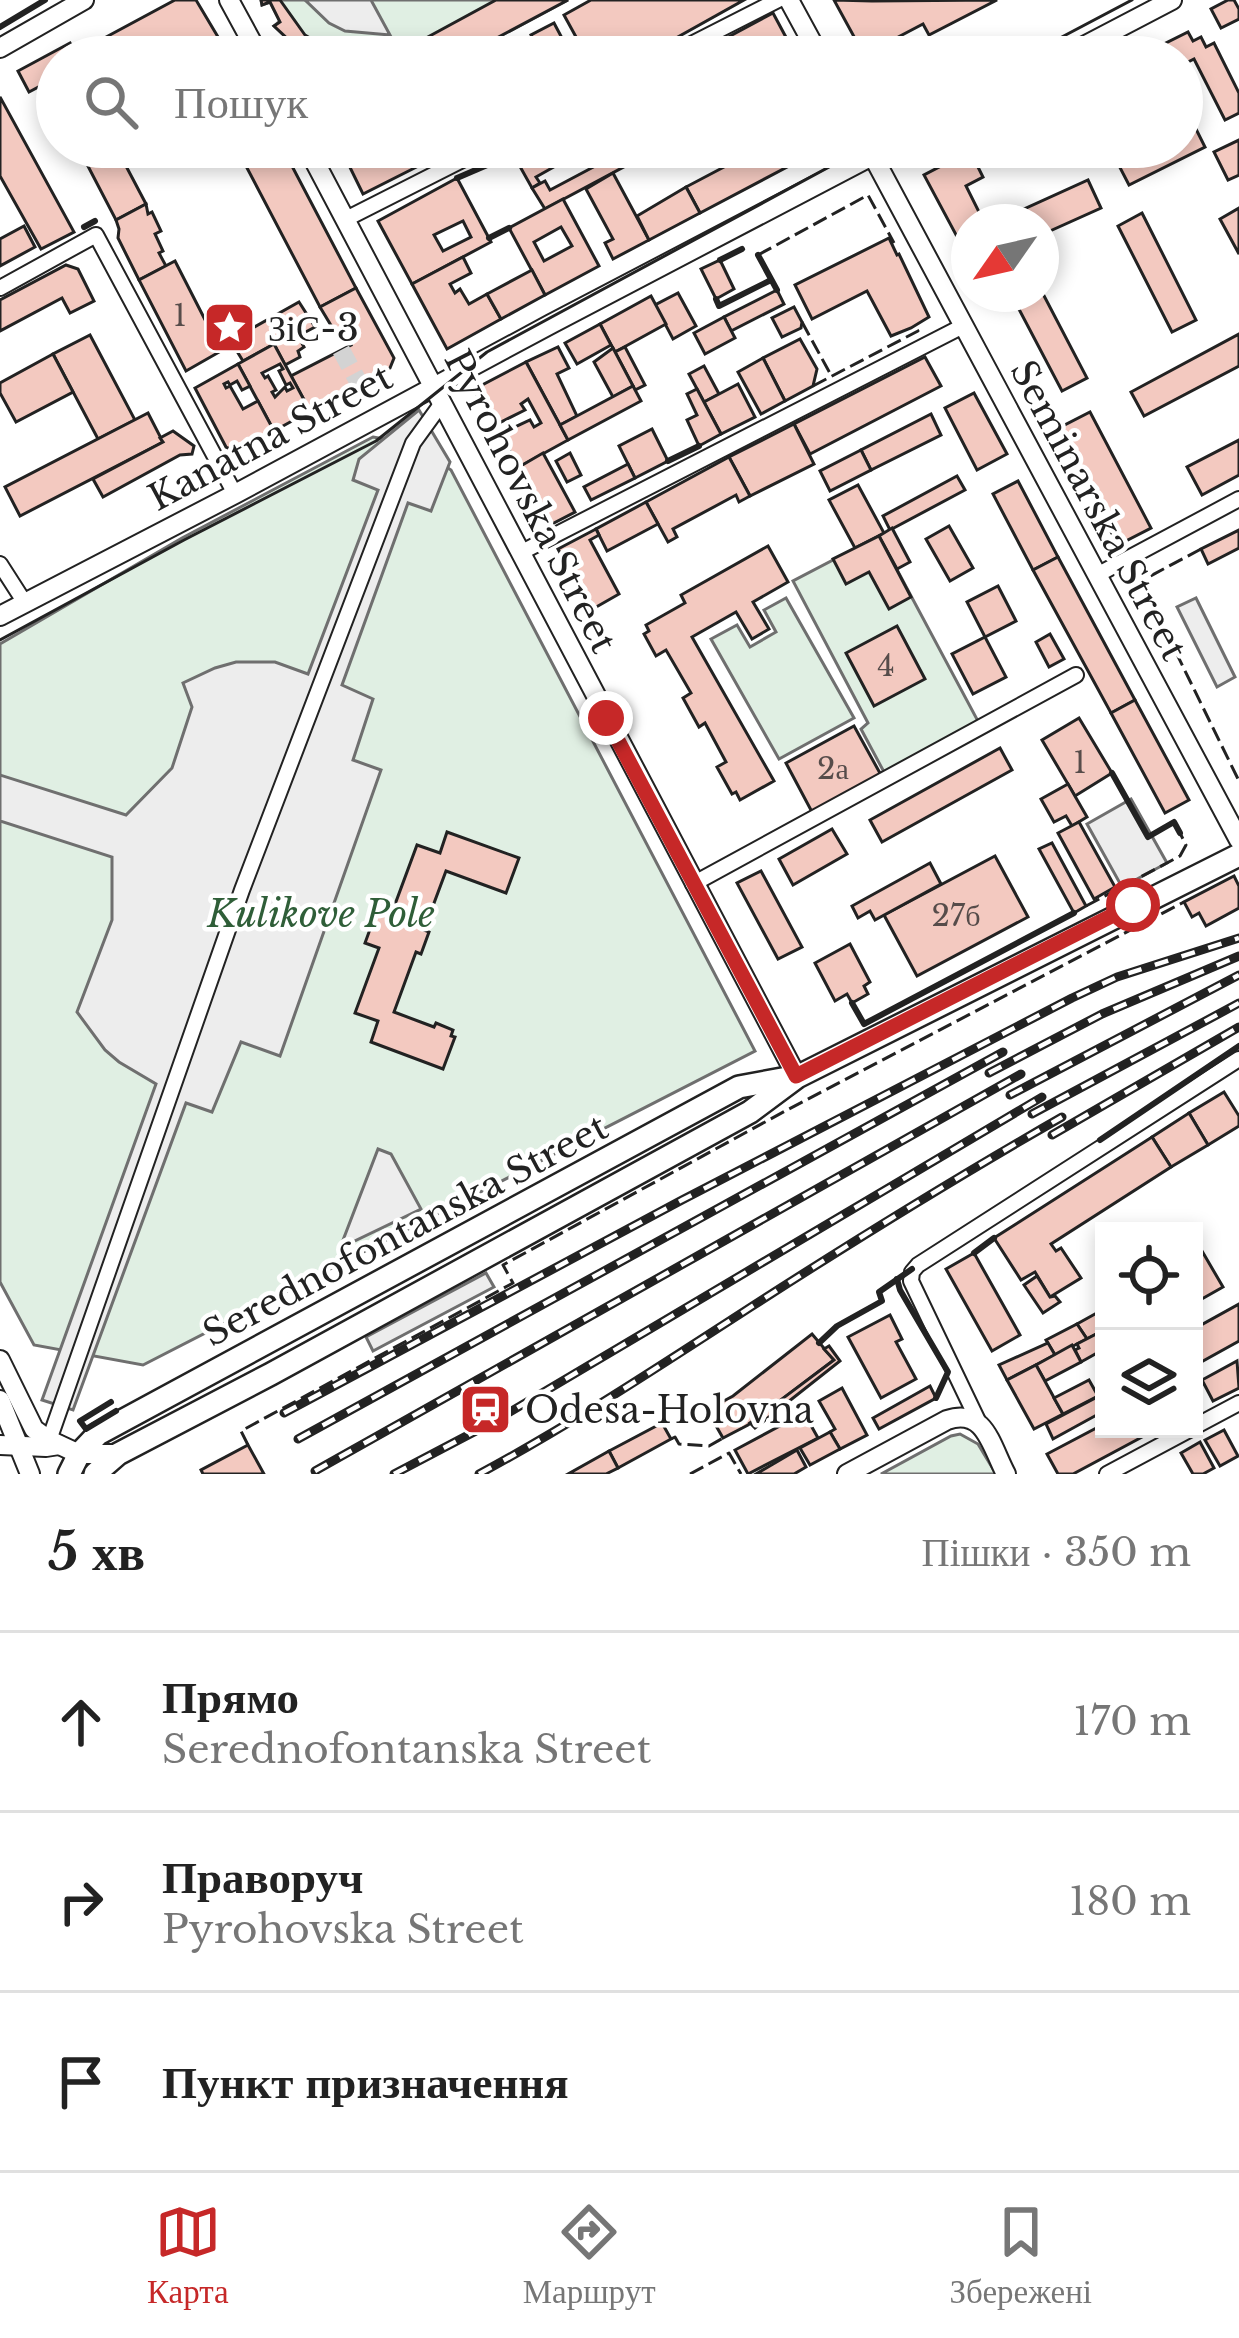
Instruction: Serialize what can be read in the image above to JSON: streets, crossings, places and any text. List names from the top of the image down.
{
  "streets": {
    "main road": [
      "Kanatna Street",
      "Pyrohovska Street",
      "Seminarska Street",
      "Serednofontanska Street"
    ]
  },
  "crossings": [
    ["Kanatna Street", "Pyrohovska Street"],
    ["Pyrohovska Street", "Serednofontanska Street"]
  ],
  "parks": ["Kulikove Pole"],
  "places": {
    "place": ["ЗіС-3"],
    "station": ["Odesa-Holovna"]
  },
  "house_numbers": [
    "1",
    "4",
    "1",
    "2а",
    "27б"
  ],
  "north": "bottom left",
  "page": {
    "search": "Пошук",
    "heading": ["5 хв", "Пішки · 350 m"],
    "list": [
      ["Прямо", "Serednofontanska Street", "170 m"],
      ["Праворуч", "Pyrohovska Street", "180 m"],
      "Пункт призначення"
    ],
    "nav": ["Карта", "Маршрут", "Збережені"]
  }
}
